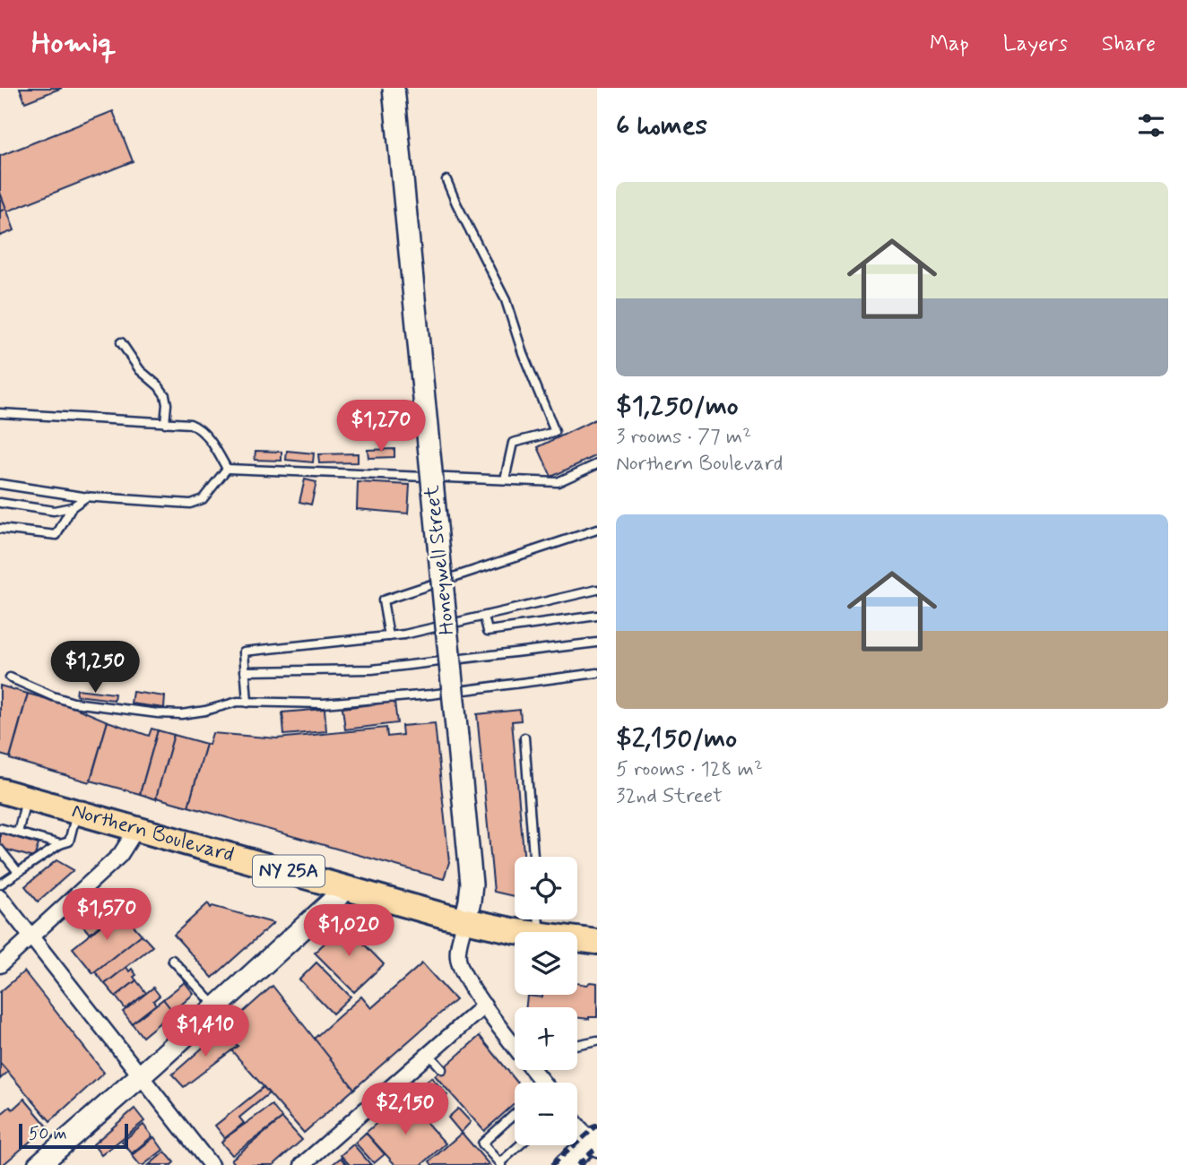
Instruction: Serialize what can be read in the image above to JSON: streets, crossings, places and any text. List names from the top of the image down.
{
  "streets": {
    "main road": ["Northern Boulevard", "NY 25A"],
    "street": ["Honeywell Street"]
  },
  "crossings": [
    ["Honeywell Street", "Northern Boulevard"]
  ],
  "scale_bar": "50 m",
  "page": {
    "header": "Homiq",
    "nav": ["Map", "Layers", "Share"],
    "heading": "6 homes",
    "list": [
      {
        "name": "$1,250/mo",
        "note": "3 rooms · 77 m² · Northern Boulevard"
      },
      {
        "name": "$2,150/mo",
        "note": "5 rooms · 128 m² · 32nd Street"
      }
    ],
    "price": [
      "$1,270",
      "$1,250",
      "$1,570",
      "$1,020",
      "$1,410",
      "$2,150"
    ],
    "map_buttons": ["+", "−"],
    "scale": "50 m"
  }
}
